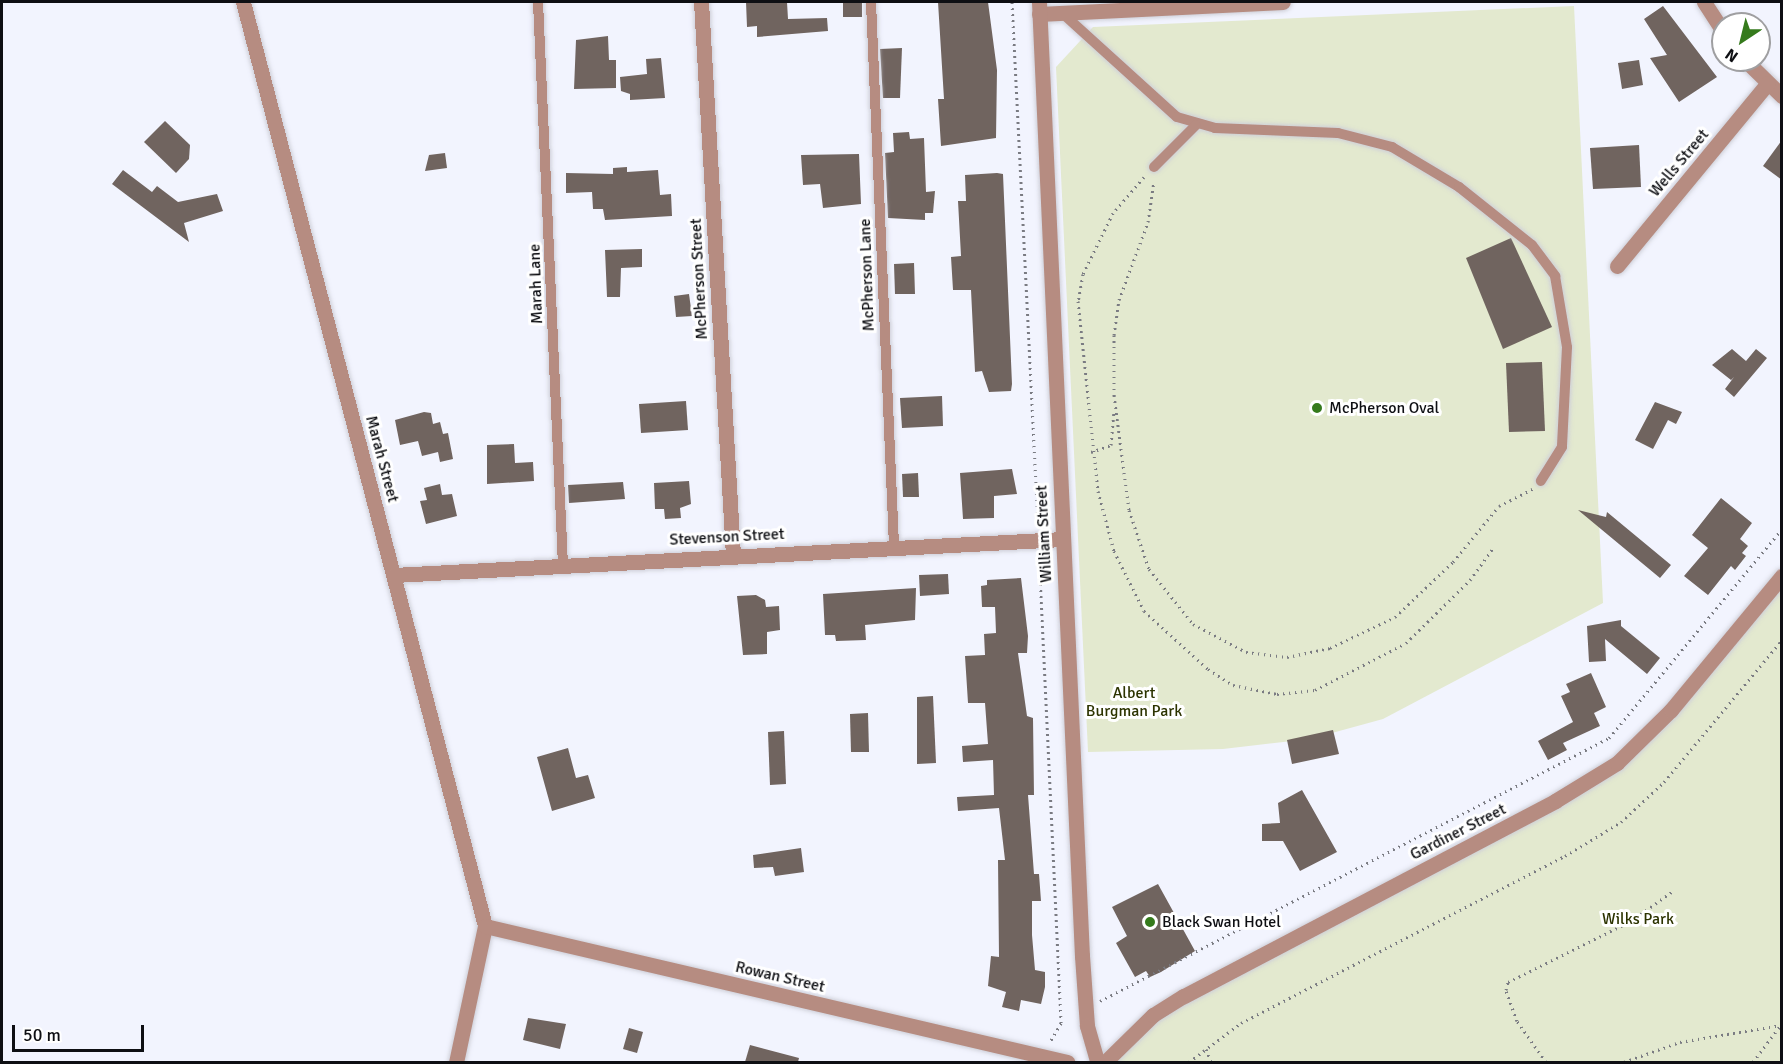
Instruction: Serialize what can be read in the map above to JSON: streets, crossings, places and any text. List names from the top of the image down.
{
  "streets": {
    "street": [
      "Wells Street",
      "McPherson Street",
      "Marah Street",
      "William Street",
      "Stevenson Street",
      "Gardiner Street",
      "Rowan Street"
    ],
    "lane": ["McPherson Lane", "Marah Lane"]
  },
  "crossings": [
    ["McPherson Lane", "Stevenson Street"],
    ["McPherson Street", "Stevenson Street"],
    ["Marah Lane", "Stevenson Street"],
    ["Marah Street", "Stevenson Street"],
    ["Marah Street", "Rowan Street"],
    ["William Street", "Stevenson Street"]
  ],
  "parks": ["Albert Burgman Park", "Wilks Park"],
  "places": ["McPherson Oval", "Black Swan Hotel"],
  "scale_bar": "50 m",
  "north": "bottom left"
}
